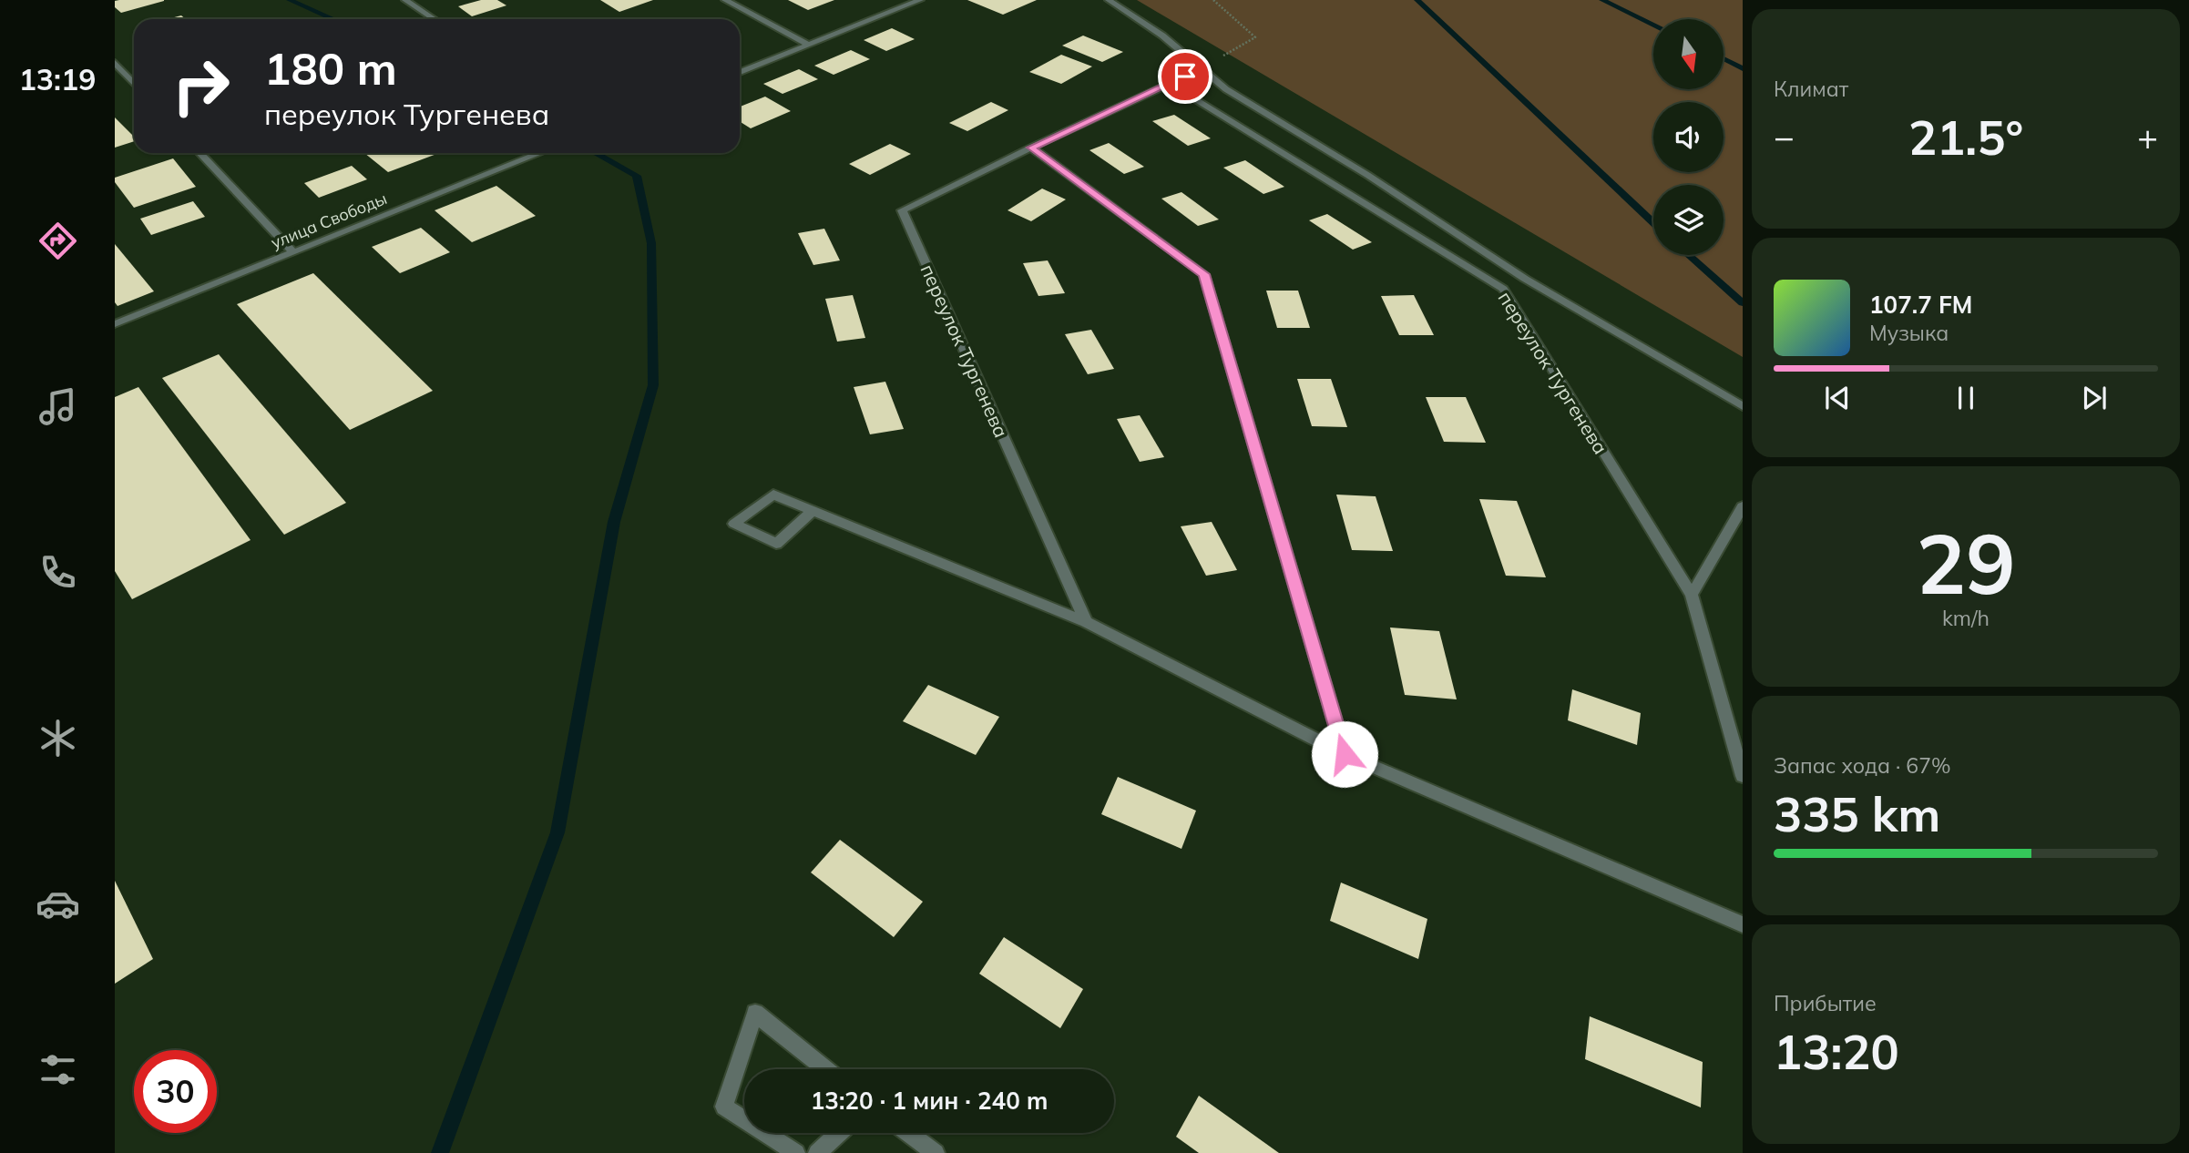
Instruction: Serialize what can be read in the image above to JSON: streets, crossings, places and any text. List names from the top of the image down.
{
  "streets": {
    "street": ["улица Свободы", "переулок Тургенева"]
  },
  "north": "bottom",
  "page": {
    "tabs": "13:19",
    "tile": [
      "Климат",
      ["29", "km/h"],
      ["Запас хода · 67%", "335 km"],
      ["Прибытие", "13:20"]
    ],
    "turn": ["180 m", "переулок Тургенева"],
    "heat": ["−", "21.5°", "+"],
    "song": ["107.7 FM", "Музыка"],
    "limit": "30",
    "trip": "13:20 · 1 мин · 240 m"
  }
}
